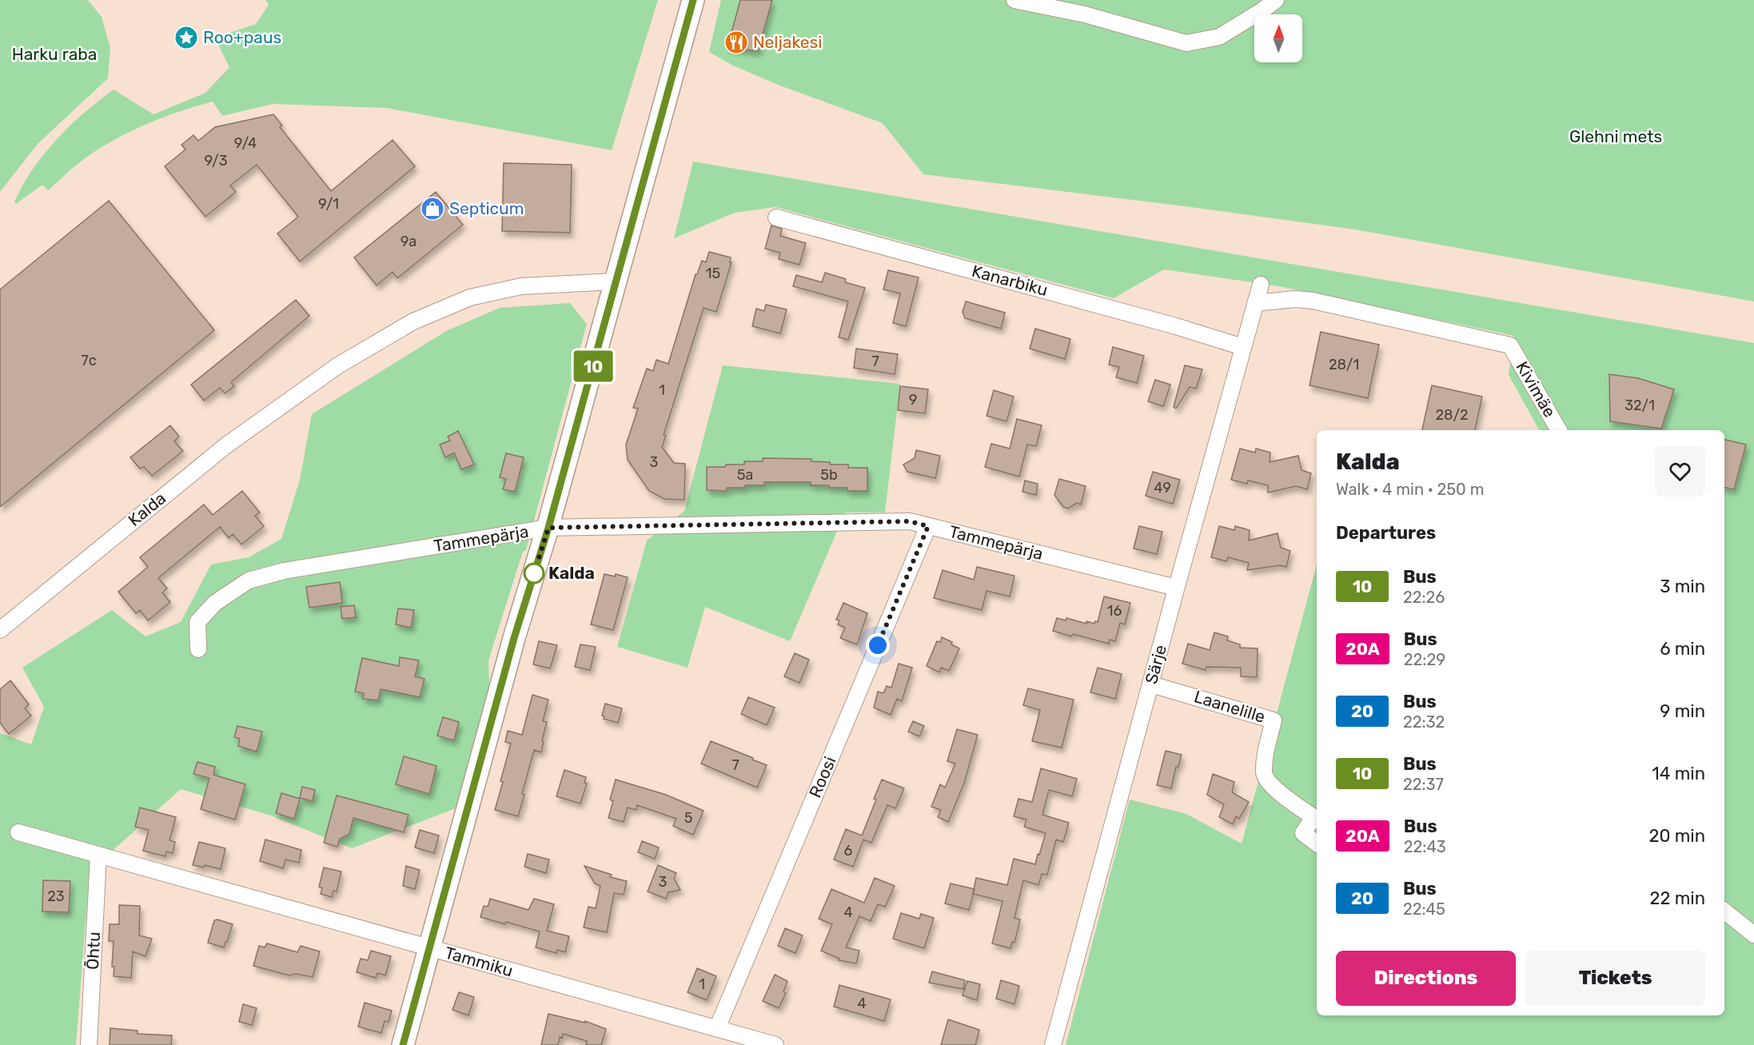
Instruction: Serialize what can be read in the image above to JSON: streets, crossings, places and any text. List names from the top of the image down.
{
  "streets": {
    "street": [
      "Kanarbiku",
      "Kivimäe",
      "Kalda",
      "Tammepärja",
      "Särje",
      "Laanelille",
      "Roosi",
      "Õhtu",
      "Tammiku"
    ]
  },
  "crossings": [
    ["Kanarbiku", "Särje"],
    ["Kivimäe", "Särje"],
    ["Tammepärja", "Särje"],
    ["Tammepärja", "Roosi"],
    ["Särje", "Laanelille"],
    ["Roosi", "Tammiku"],
    ["Õhtu", "Tammiku"]
  ],
  "parks": ["Harku raba", "Glehni mets"],
  "places": {
    "place": ["Roo+paus"],
    "restaurant": ["Neljakesi"],
    "shop": ["Septicum"],
    "other": ["Kalda"]
  },
  "lines": ["bus line 10"],
  "house_numbers": [
    "9/4",
    "9/3",
    "9/1",
    "9a",
    "15",
    "7c",
    "7",
    "28/1",
    "1",
    "9",
    "32/1",
    "28/2",
    "3",
    "5a",
    "5b",
    "49",
    "16",
    "7",
    "5",
    "6",
    "3",
    "23",
    "4",
    "1",
    "4"
  ],
  "north": "top",
  "page": {
    "on_map": "10",
    "heading": [
      ["Kalda", "Walk · 4 min · 250 m"],
      "Departures"
    ],
    "list": [
      {
        "mark": "10",
        "name": "Bus",
        "note": "22:26",
        "value": "3 min"
      },
      {
        "mark": "20A",
        "name": "Bus",
        "note": "22:29",
        "value": "6 min"
      },
      {
        "mark": "20",
        "name": "Bus",
        "note": "22:32",
        "value": "9 min"
      },
      {
        "mark": "10",
        "name": "Bus",
        "note": "22:37",
        "value": "14 min"
      },
      {
        "mark": "20A",
        "name": "Bus",
        "note": "22:43",
        "value": "20 min"
      },
      {
        "mark": "20",
        "name": "Bus",
        "note": "22:45",
        "value": "22 min"
      }
    ],
    "buttons": ["Directions", "Tickets"]
  }
}
